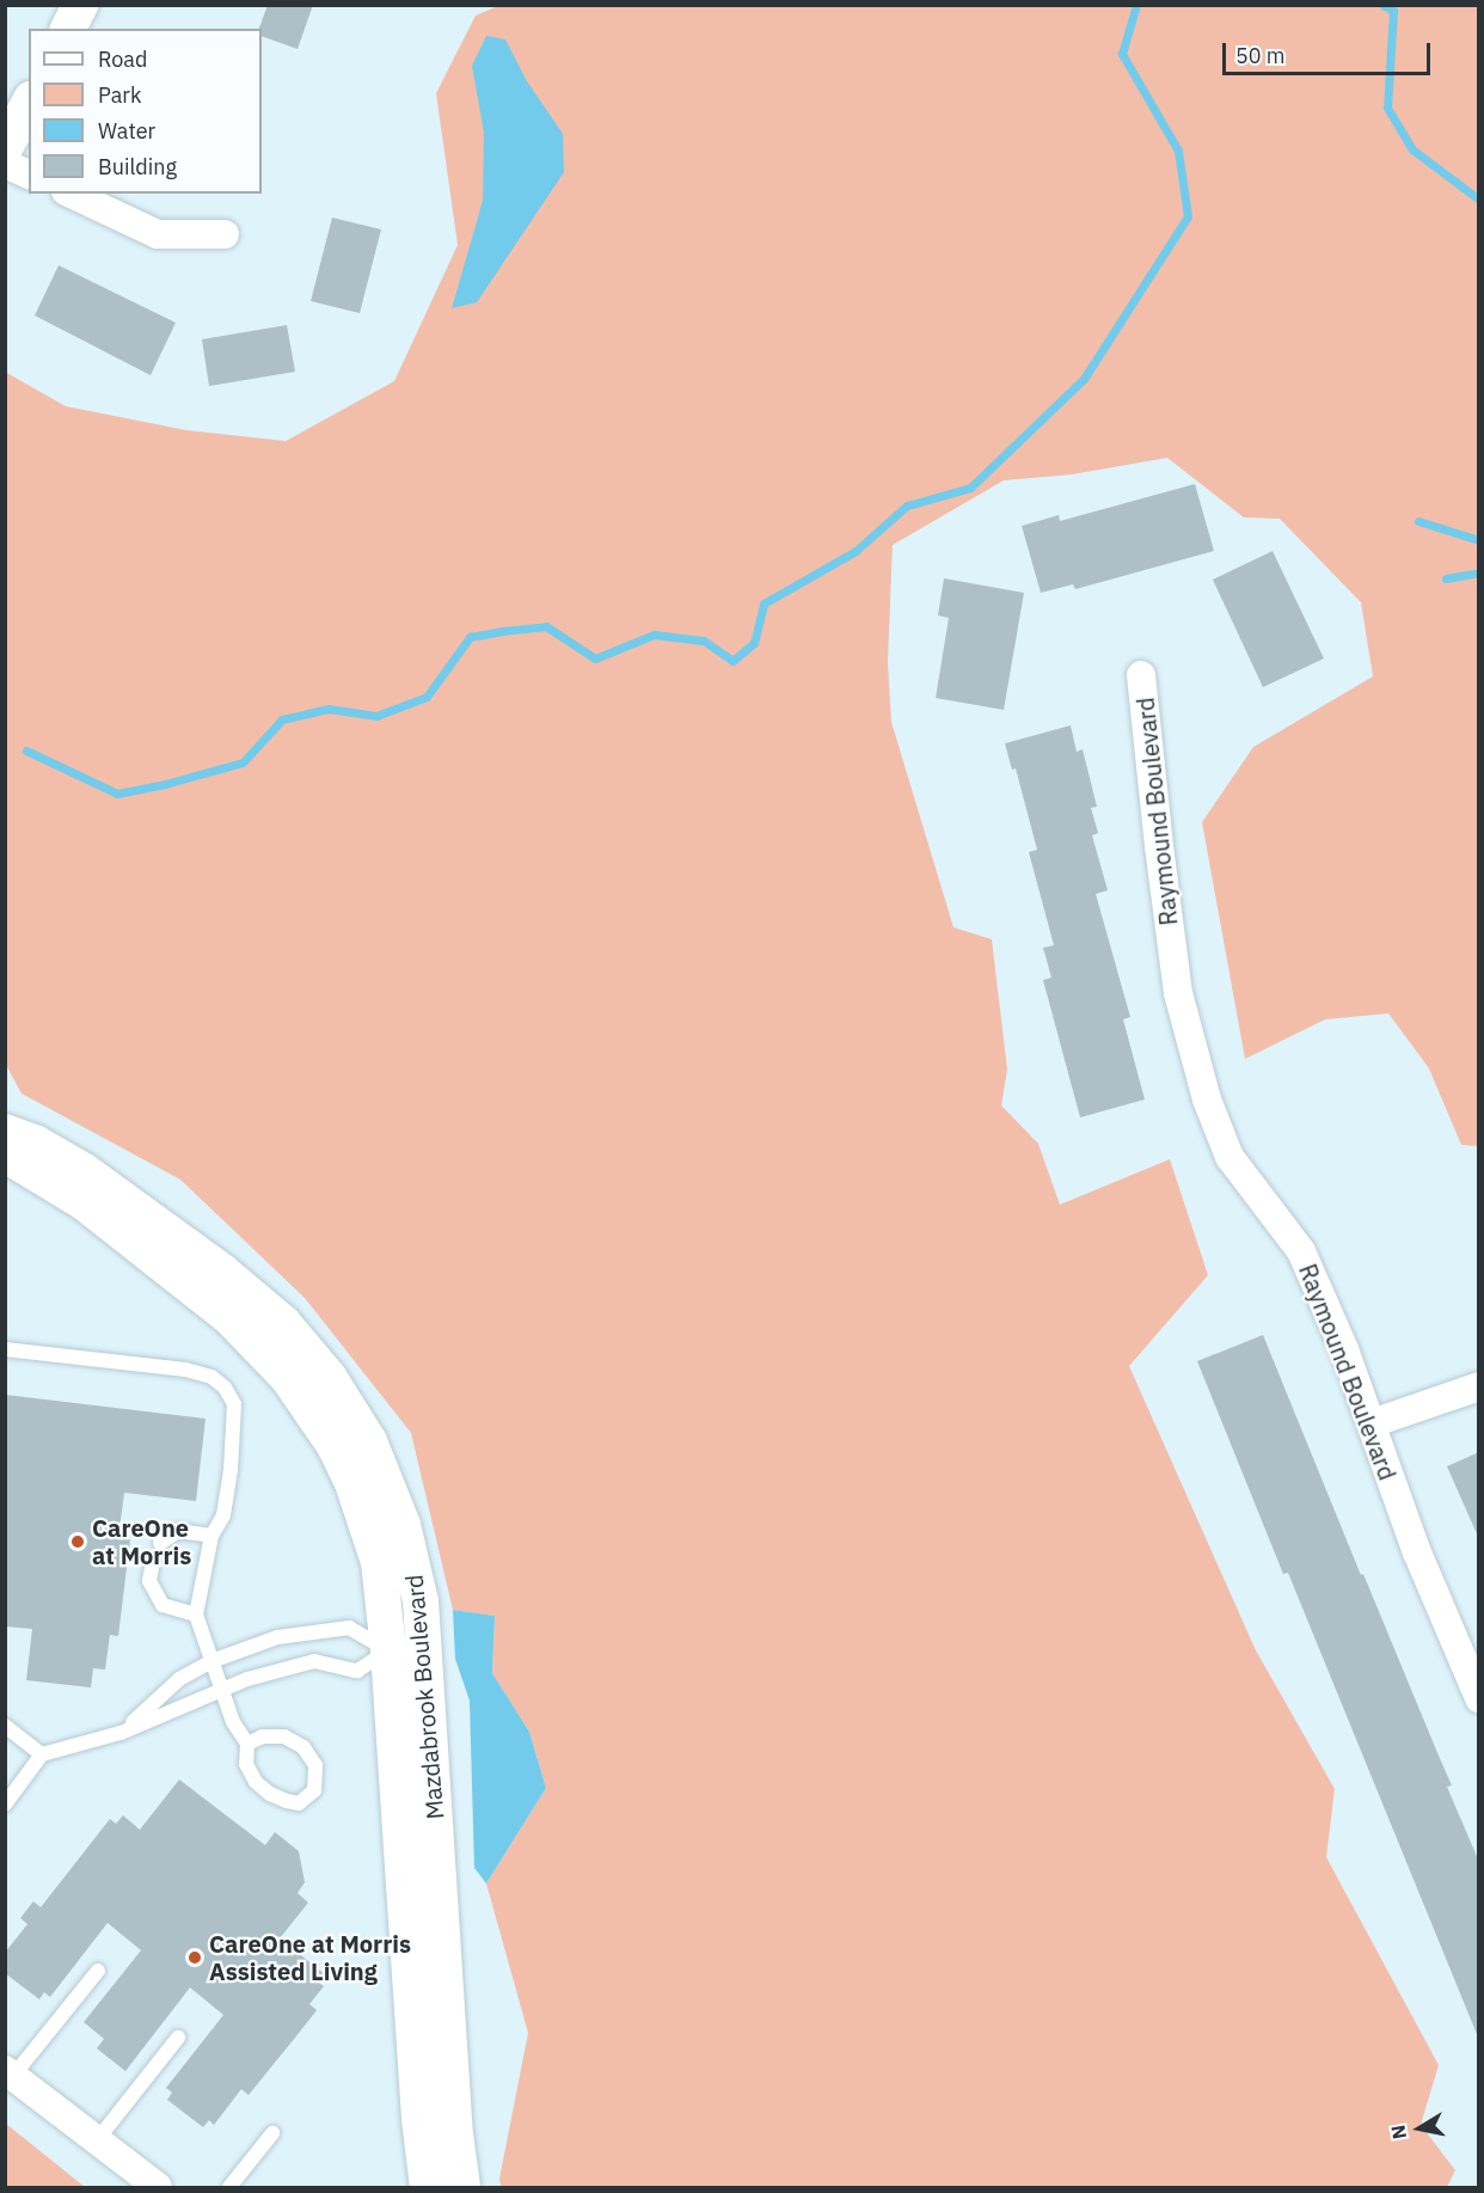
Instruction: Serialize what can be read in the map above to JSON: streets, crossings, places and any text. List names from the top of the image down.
{
  "streets": {
    "street": ["Raymound Boulevard", "Mazdabrook Boulevard"]
  },
  "places": ["CareOne at Morris", "CareOne at Morris Assisted Living"],
  "legend": [
    "Road",
    "Park",
    "Water",
    "Building"
  ],
  "scale_bar": "50 m",
  "north": "left"
}
